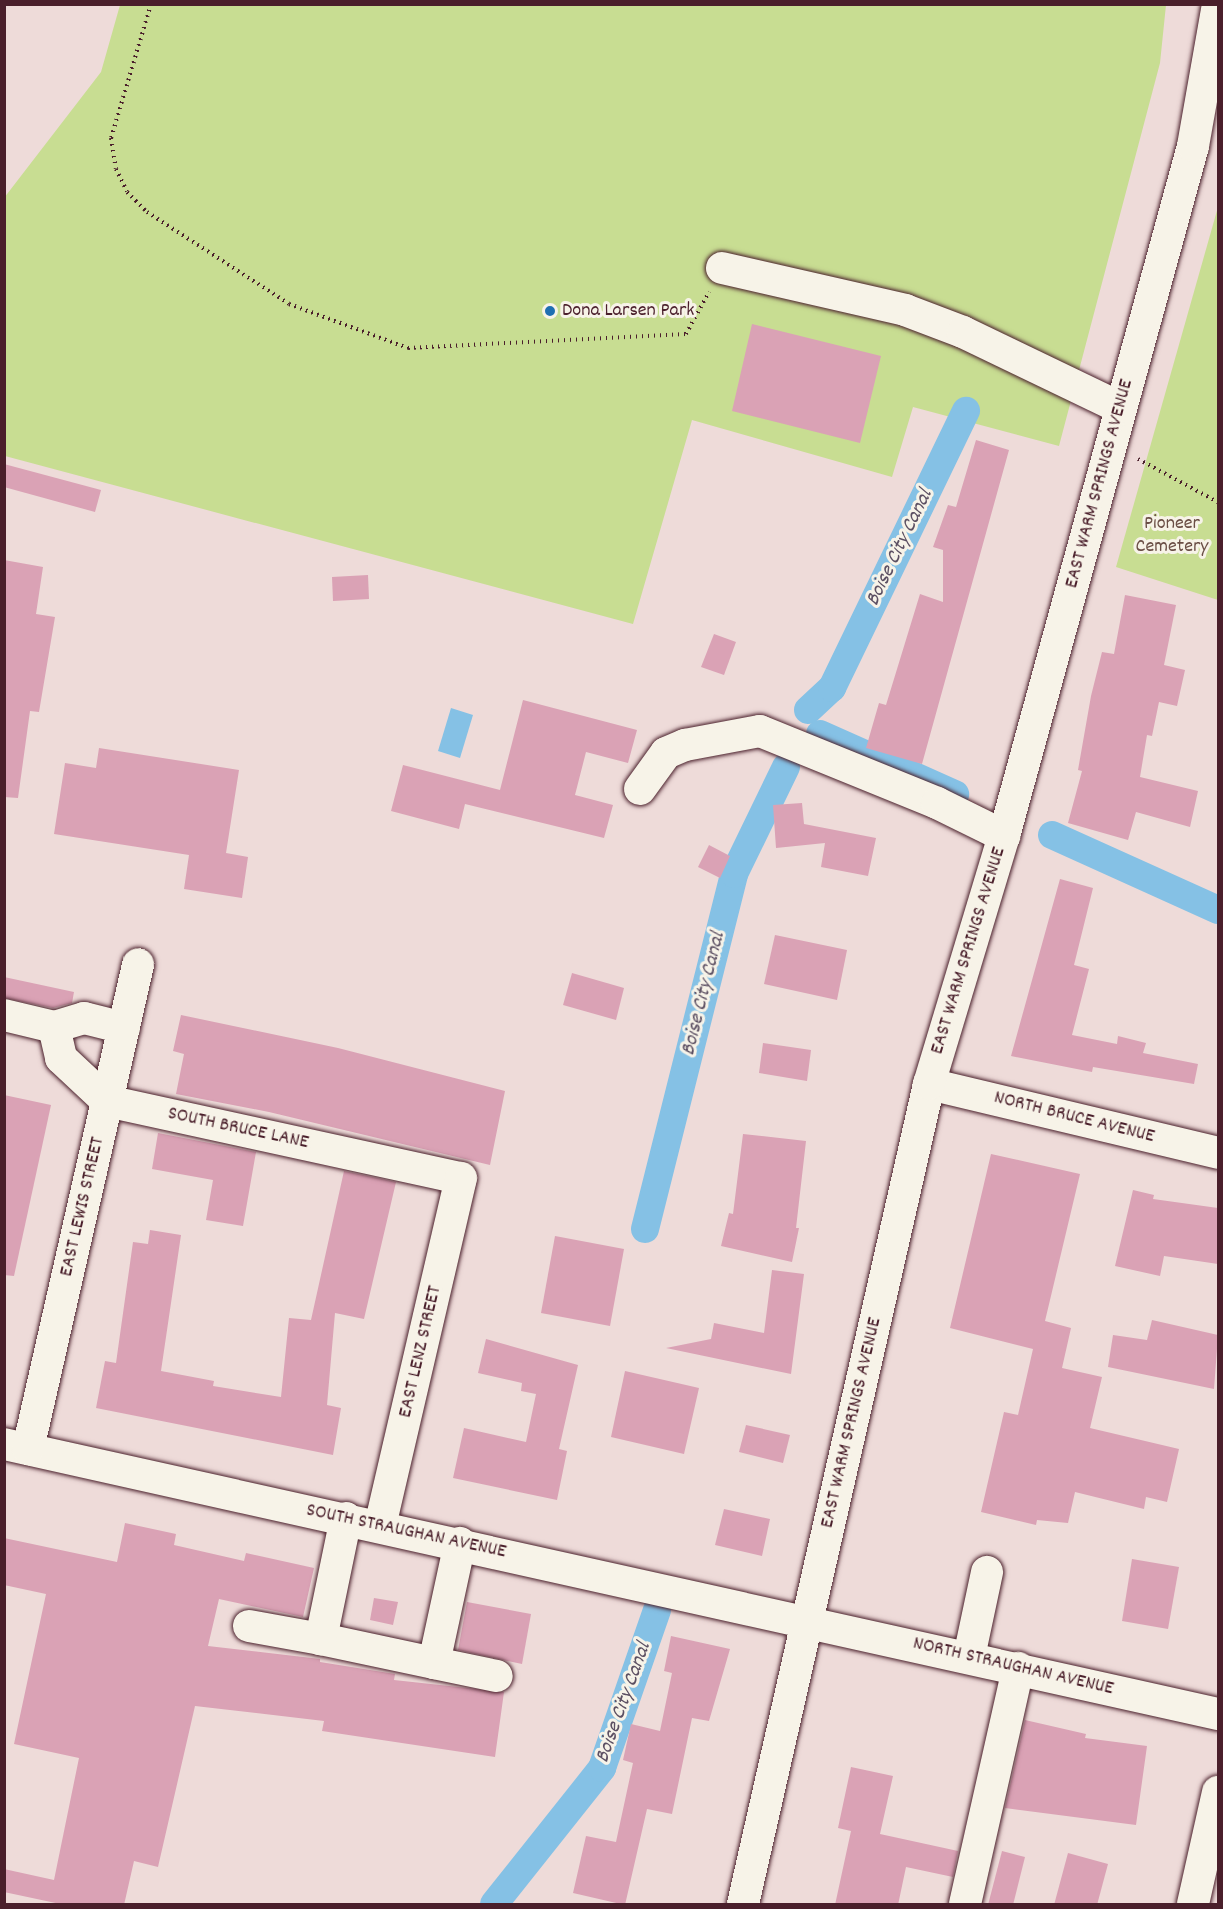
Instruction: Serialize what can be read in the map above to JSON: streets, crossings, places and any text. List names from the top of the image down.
{
  "streets": {
    "street": [
      "EAST WARM SPRINGS AVENUE",
      "NORTH BRUCE AVENUE",
      "SOUTH BRUCE LANE",
      "EAST LEWIS STREET",
      "EAST LENZ STREET",
      "SOUTH STRAUGHAN AVENUE",
      "NORTH STRAUGHAN AVENUE"
    ]
  },
  "crossings": [
    ["EAST WARM SPRINGS AVENUE", "NORTH BRUCE AVENUE"],
    ["EAST WARM SPRINGS AVENUE", "SOUTH STRAUGHAN AVENUE"],
    ["EAST WARM SPRINGS AVENUE", "NORTH STRAUGHAN AVENUE"],
    ["SOUTH BRUCE LANE", "EAST LEWIS STREET"],
    ["SOUTH BRUCE LANE", "EAST LENZ STREET"],
    ["EAST LEWIS STREET", "SOUTH STRAUGHAN AVENUE"],
    ["EAST LENZ STREET", "SOUTH STRAUGHAN AVENUE"],
    ["SOUTH STRAUGHAN AVENUE", "NORTH STRAUGHAN AVENUE"]
  ],
  "water": ["Boise City Canal"],
  "parks": ["Pioneer Cemetery"],
  "places": ["Dona Larsen Park"]
}
